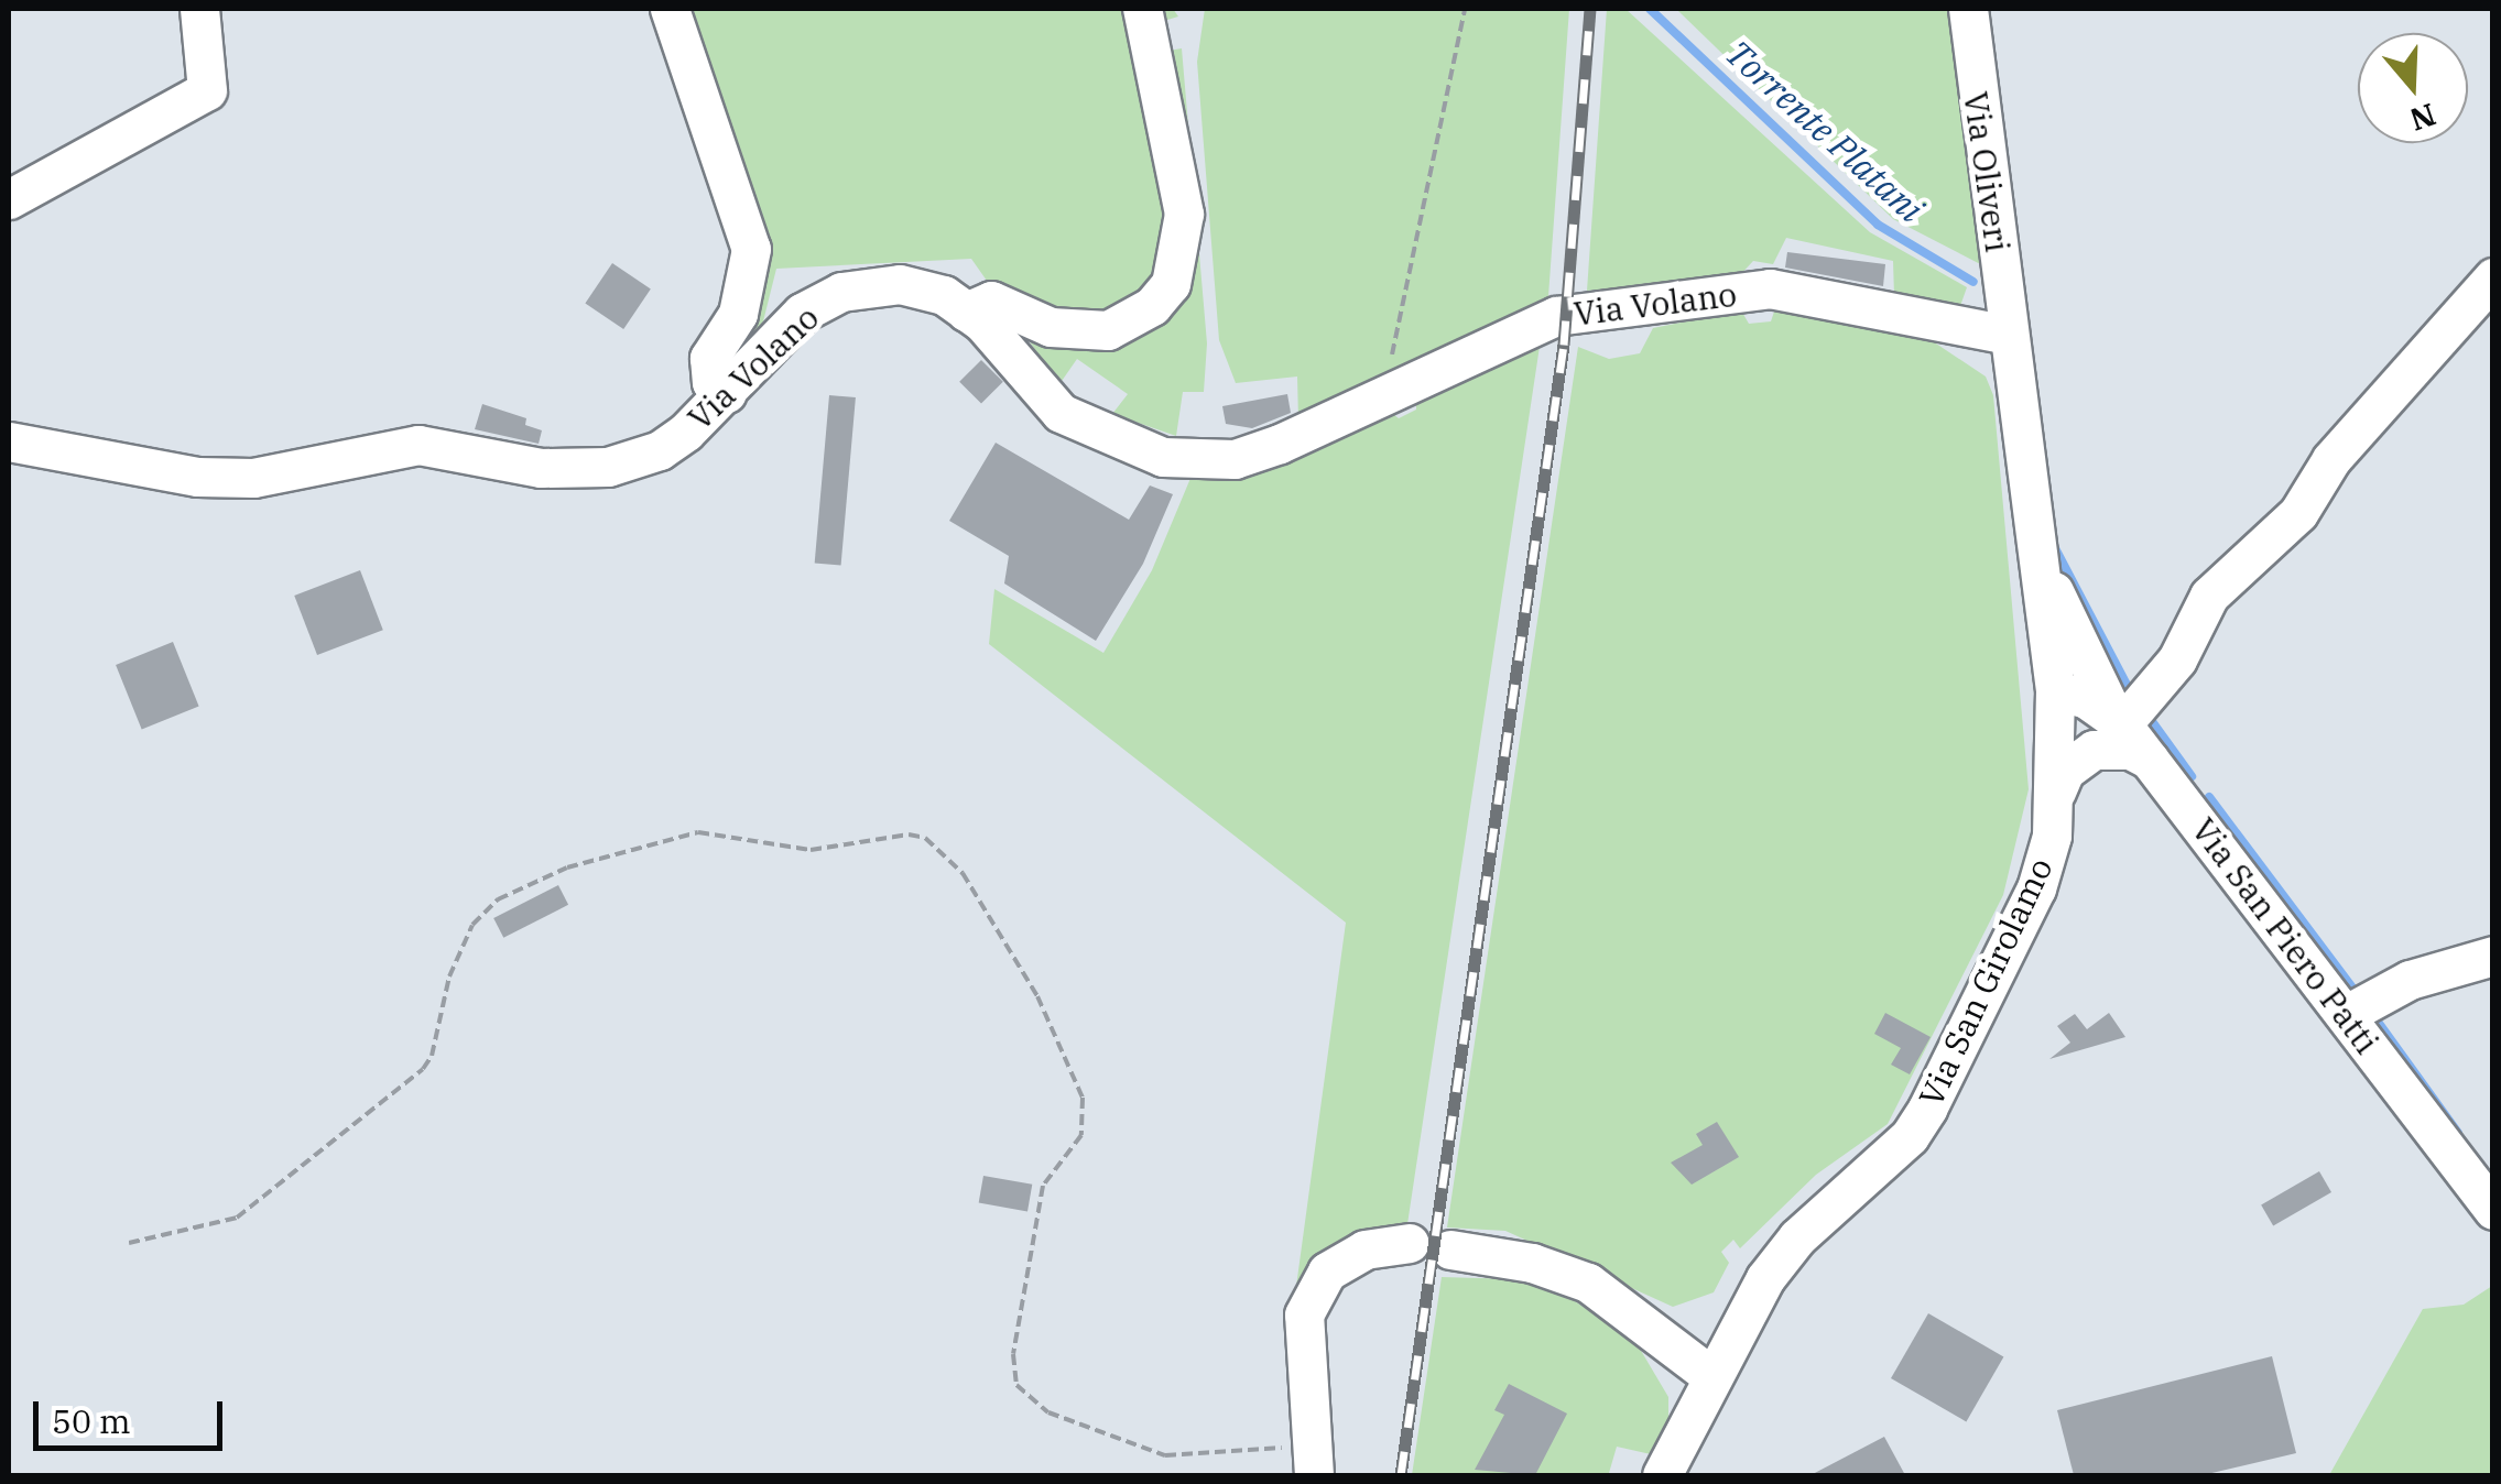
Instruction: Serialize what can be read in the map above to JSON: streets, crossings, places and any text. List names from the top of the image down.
{
  "streets": {
    "street": [
      "Via Oliveri",
      "Via Volano",
      "Via San Piero Patti",
      "Via San Girolamo"
    ]
  },
  "crossings": [
    ["Via Oliveri", "Via Volano"],
    ["Via Oliveri", "Via San Girolamo"],
    ["Via Volano", "Via San Girolamo"],
    ["Via San Piero Patti", "Via San Girolamo"]
  ],
  "water": ["Torrente Platani"],
  "scale_bar": "50 m",
  "north": "bottom"
}
